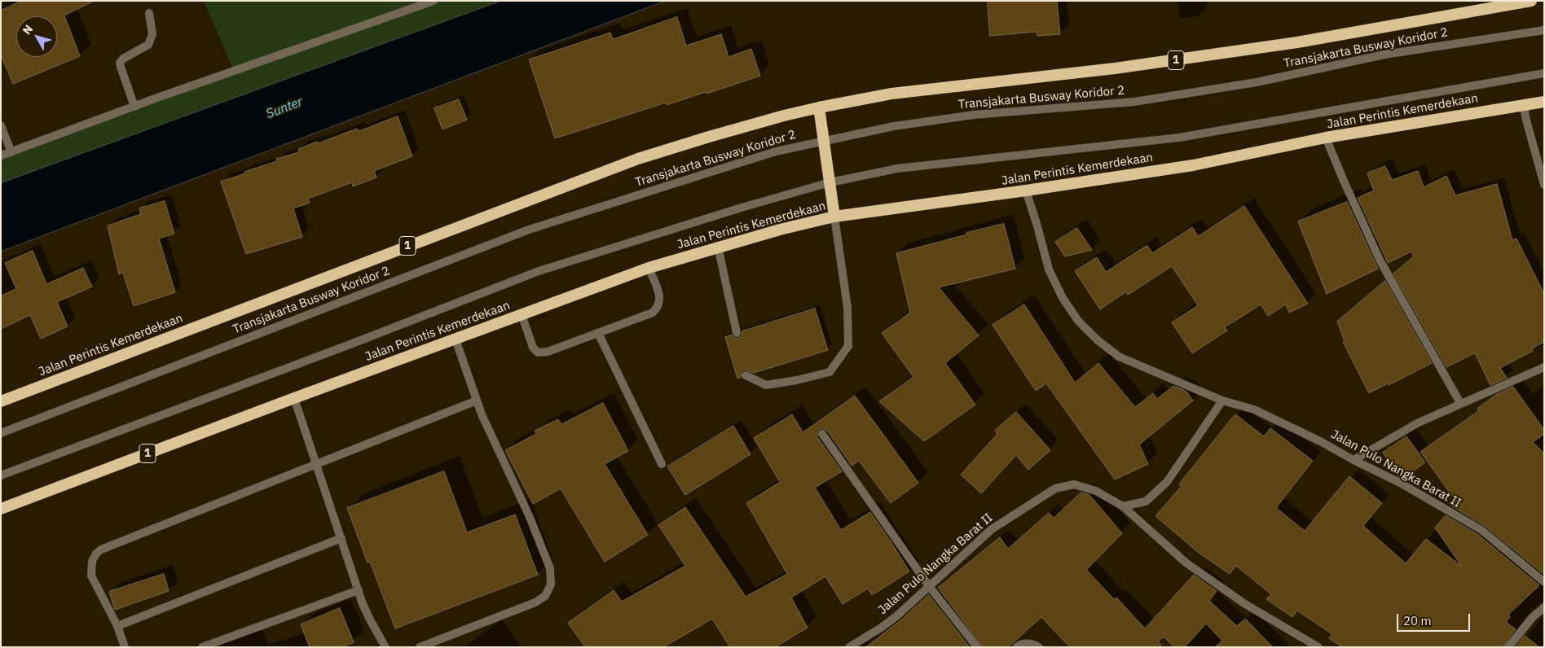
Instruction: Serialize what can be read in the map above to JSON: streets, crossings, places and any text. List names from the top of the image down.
{
  "streets": {
    "highway": ["1", "Jalan Perintis Kemerdekaan"],
    "street": ["Transjakarta Busway Koridor 2", "Jalan Pulo Nangka Barat II"]
  },
  "crossings": [
    ["Jalan Perintis Kemerdekaan", "Jalan Pulo Nangka Barat II"]
  ],
  "water": ["Sunter"],
  "scale_bar": "20 m",
  "north": "top left"
}
